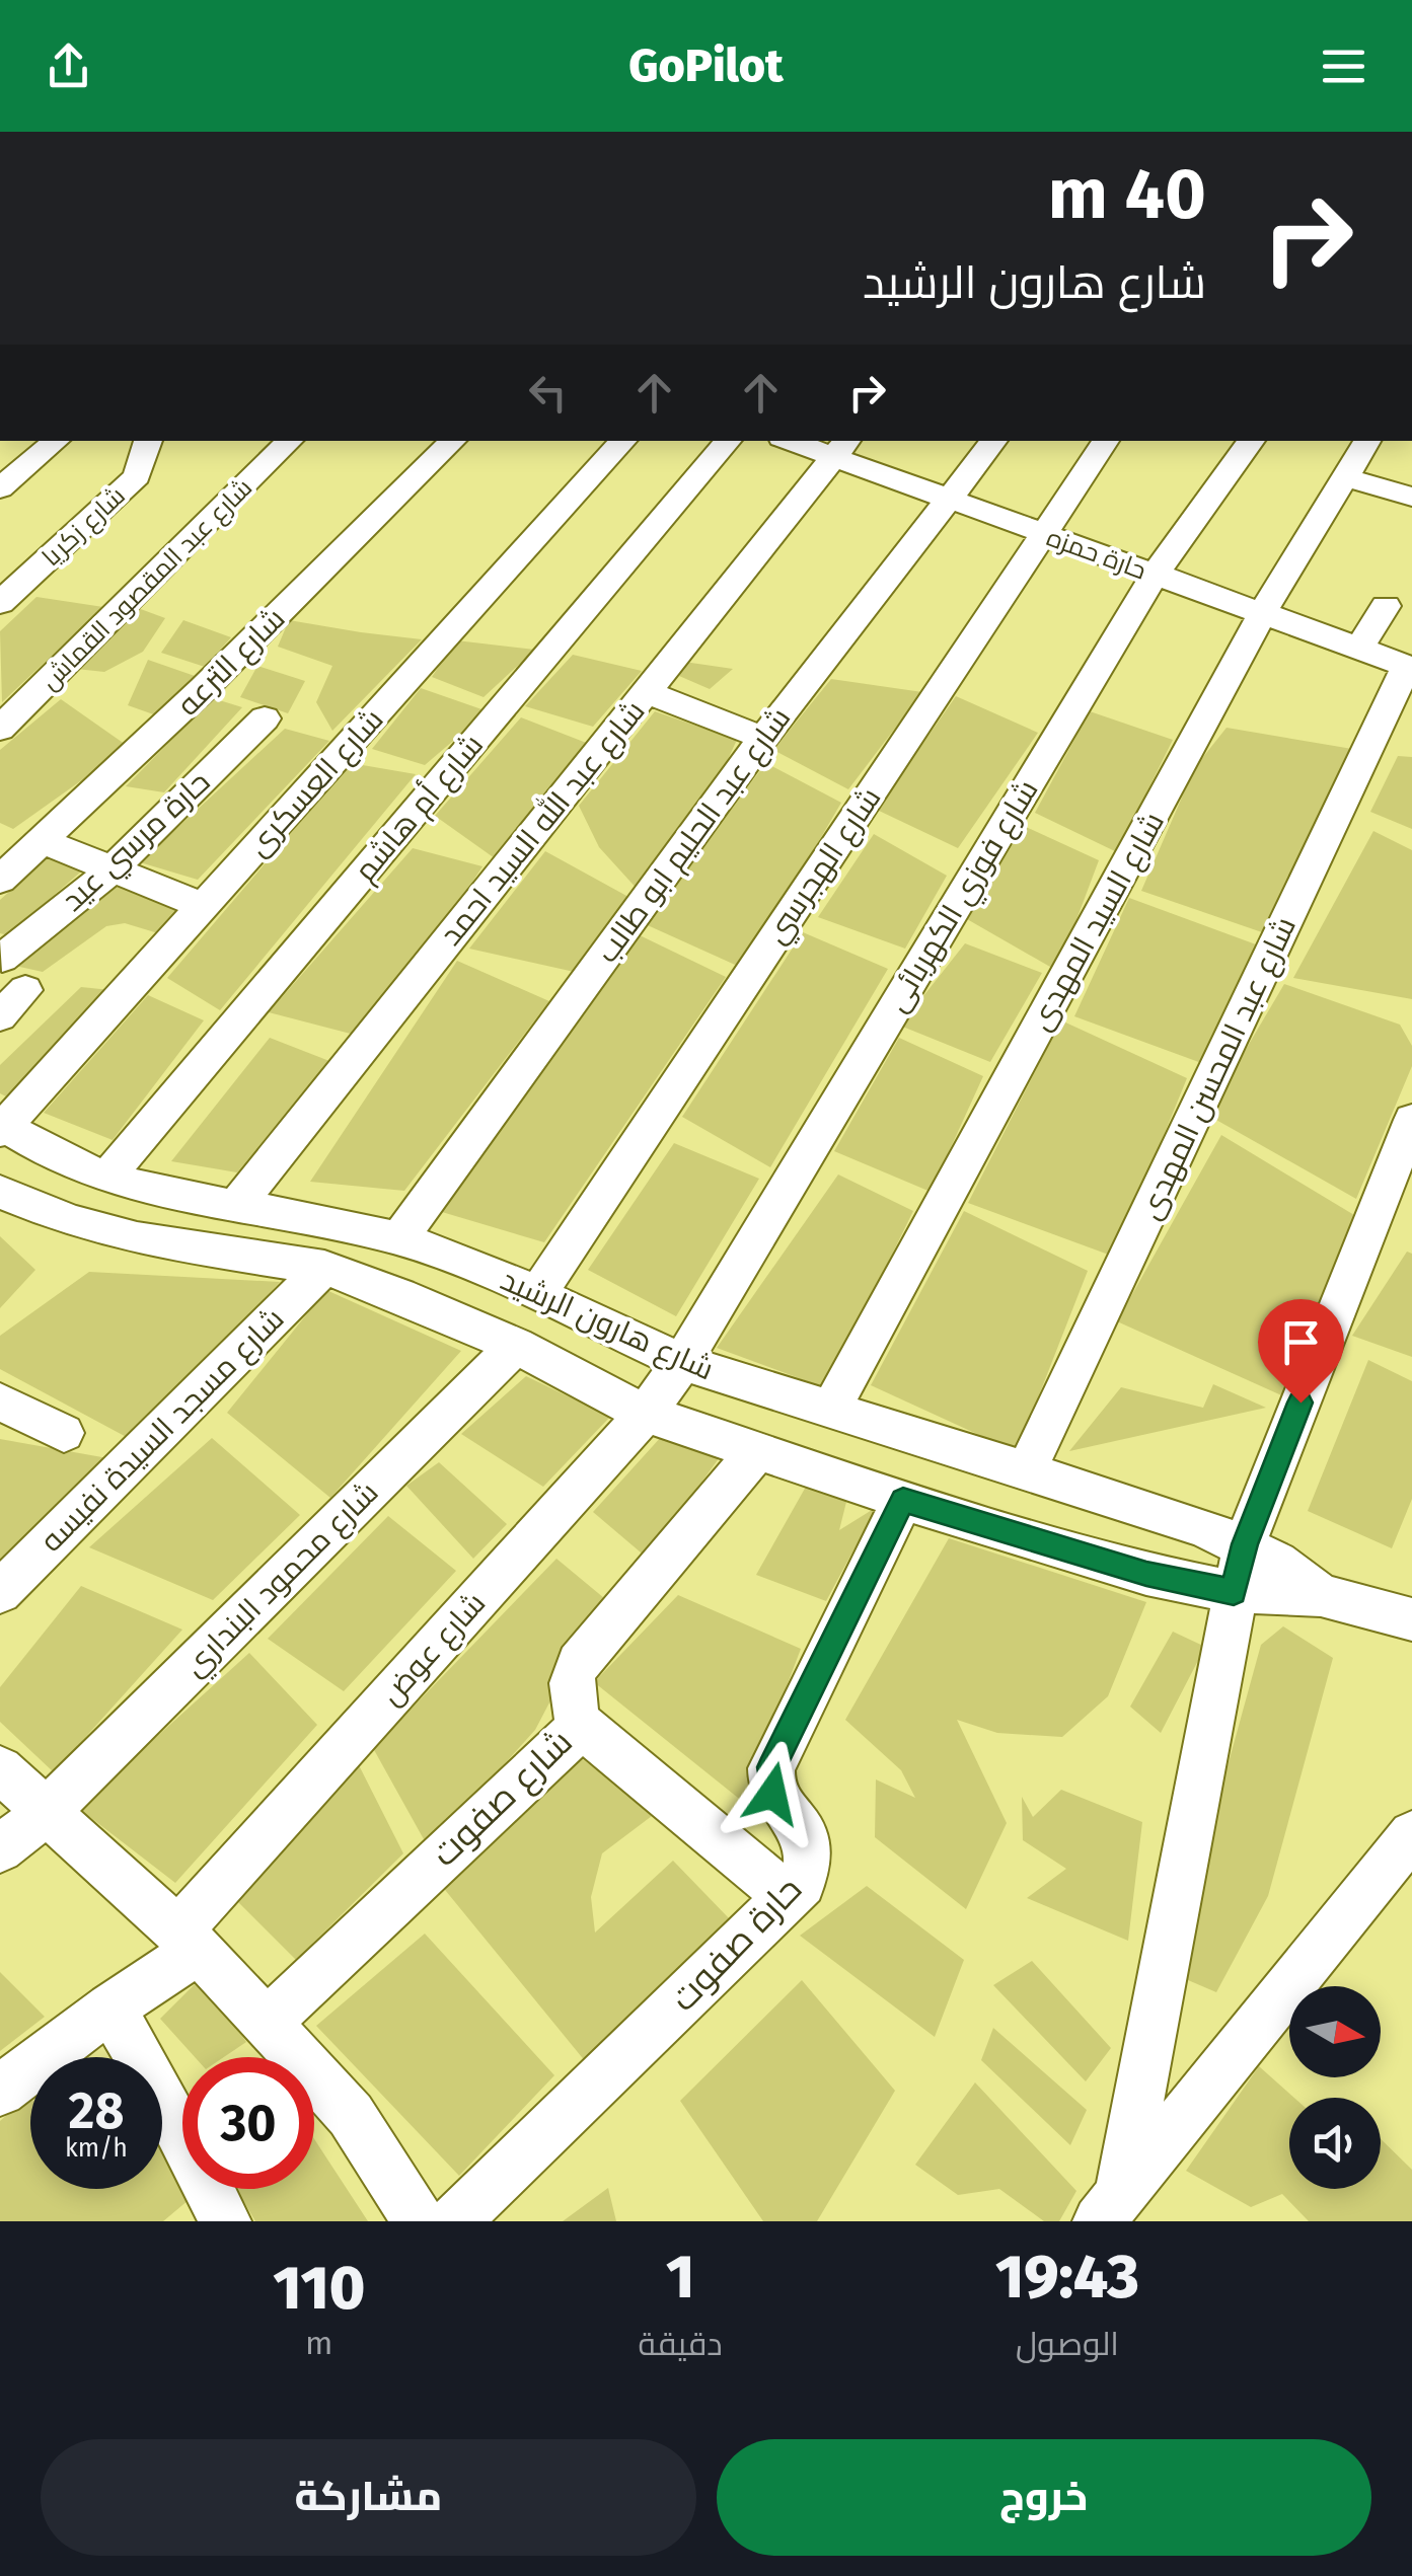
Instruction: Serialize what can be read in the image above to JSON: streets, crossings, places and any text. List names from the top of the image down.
{
  "streets": {
    "street": [
      "شارع زكريا",
      "حارة حمزه",
      "شارع عبد المقصود القماش",
      "شارع الترعه",
      "شارع العسكرى",
      "شارع أم هاشم",
      "شارع عبد الله السيد احمد",
      "شارع عبد الحليم ابو طالب",
      "حارة مرسي عيد",
      "شارع الهجرسي",
      "شارع فوزي الكهربائى",
      "شارع السيد المهدى",
      "شارع عبد المحسن المهدى",
      "شارع هارون الرشيد",
      "شارع مسجد السيدة نفيسه",
      "شارع محمود البنداري",
      "شارع عوض",
      "شارع صفوت",
      "حارة صفوت"
    ]
  },
  "crossings": [
    ["حارة حمزه", "شارع عبد الله السيد احمد"],
    ["حارة حمزه", "شارع عبد الحليم ابو طالب"],
    ["حارة حمزه", "شارع الهجرسي"],
    ["حارة حمزه", "شارع فوزي الكهربائى"],
    ["حارة حمزه", "شارع السيد المهدى"],
    ["حارة حمزه", "شارع عبد المحسن المهدى"],
    ["شارع العسكرى", "شارع هارون الرشيد"],
    ["شارع أم هاشم", "شارع هارون الرشيد"],
    ["شارع عبد الله السيد احمد", "شارع هارون الرشيد"],
    ["شارع عبد الحليم ابو طالب", "شارع هارون الرشيد"],
    ["شارع الهجرسي", "شارع هارون الرشيد"],
    ["شارع فوزي الكهربائى", "شارع هارون الرشيد"],
    ["شارع فوزي الكهربائى", "شارع عوض"],
    ["شارع السيد المهدى", "شارع هارون الرشيد"],
    ["شارع عبد المحسن المهدى", "شارع هارون الرشيد"],
    ["شارع هارون الرشيد", "شارع مسجد السيدة نفيسه"],
    ["شارع هارون الرشيد", "شارع محمود البنداري"],
    ["شارع هارون الرشيد", "شارع عوض"],
    ["شارع هارون الرشيد", "شارع صفوت"],
    ["شارع هارون الرشيد", "حارة صفوت"]
  ],
  "north": "right",
  "page": {
    "header": "GoPilot",
    "turn": ["40 m", "شارع هارون الرشيد"],
    "speed": "28 km/h",
    "limit": "30",
    "eta": [
      "19:43",
      "الوصول",
      "1",
      "دقيقة",
      "110",
      "m"
    ],
    "buttons": ["خروج", "مشاركة"]
  }
}
